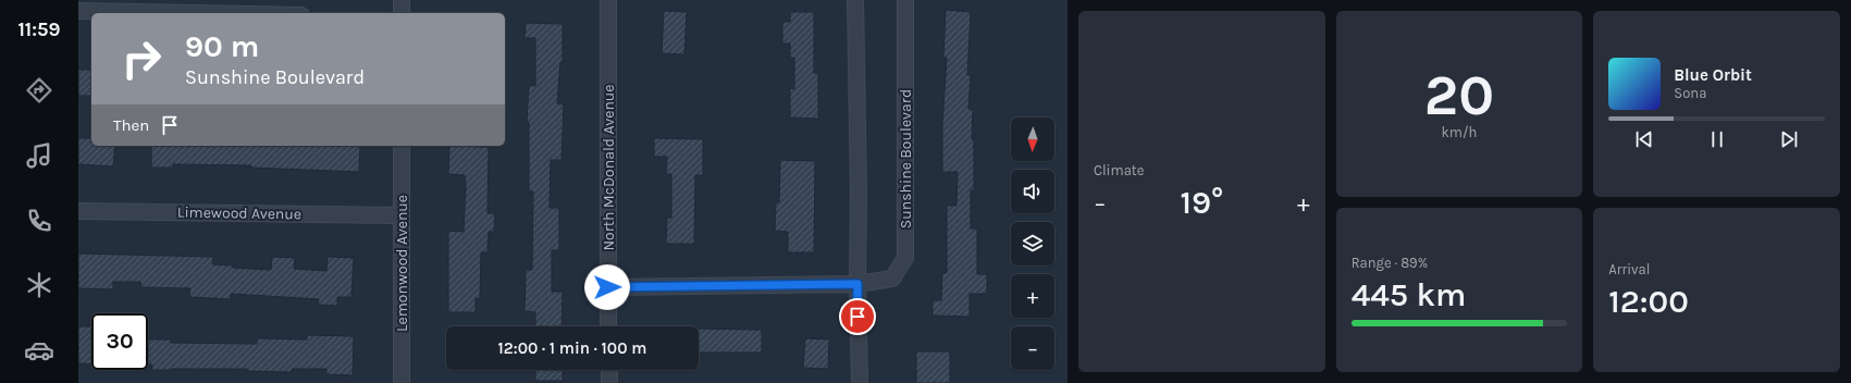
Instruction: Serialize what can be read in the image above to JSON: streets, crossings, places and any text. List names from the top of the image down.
{
  "streets": {
    "street": [
      "Sunshine Boulevard",
      "North McDonald Avenue",
      "Limewood Avenue",
      "Lemonwood Avenue"
    ]
  },
  "crossings": [
    ["Sunshine Boulevard", "North McDonald Avenue"],
    ["Limewood Avenue", "Lemonwood Avenue"]
  ],
  "north": "bottom",
  "page": {
    "tabs": "11:59",
    "tile": [
      "Climate",
      ["20", "km/h"],
      ["Range · 89%", "445 km"],
      ["Arrival", "12:00"]
    ],
    "turn": ["90 m", "Sunshine Boulevard"],
    "song": ["Blue Orbit", "Sona"],
    "then": "Then",
    "map_buttons": ["+", "−"],
    "heat": ["−", "19°", "+"],
    "limit": "30",
    "trip": "12:00 · 1 min · 100 m"
  }
}
